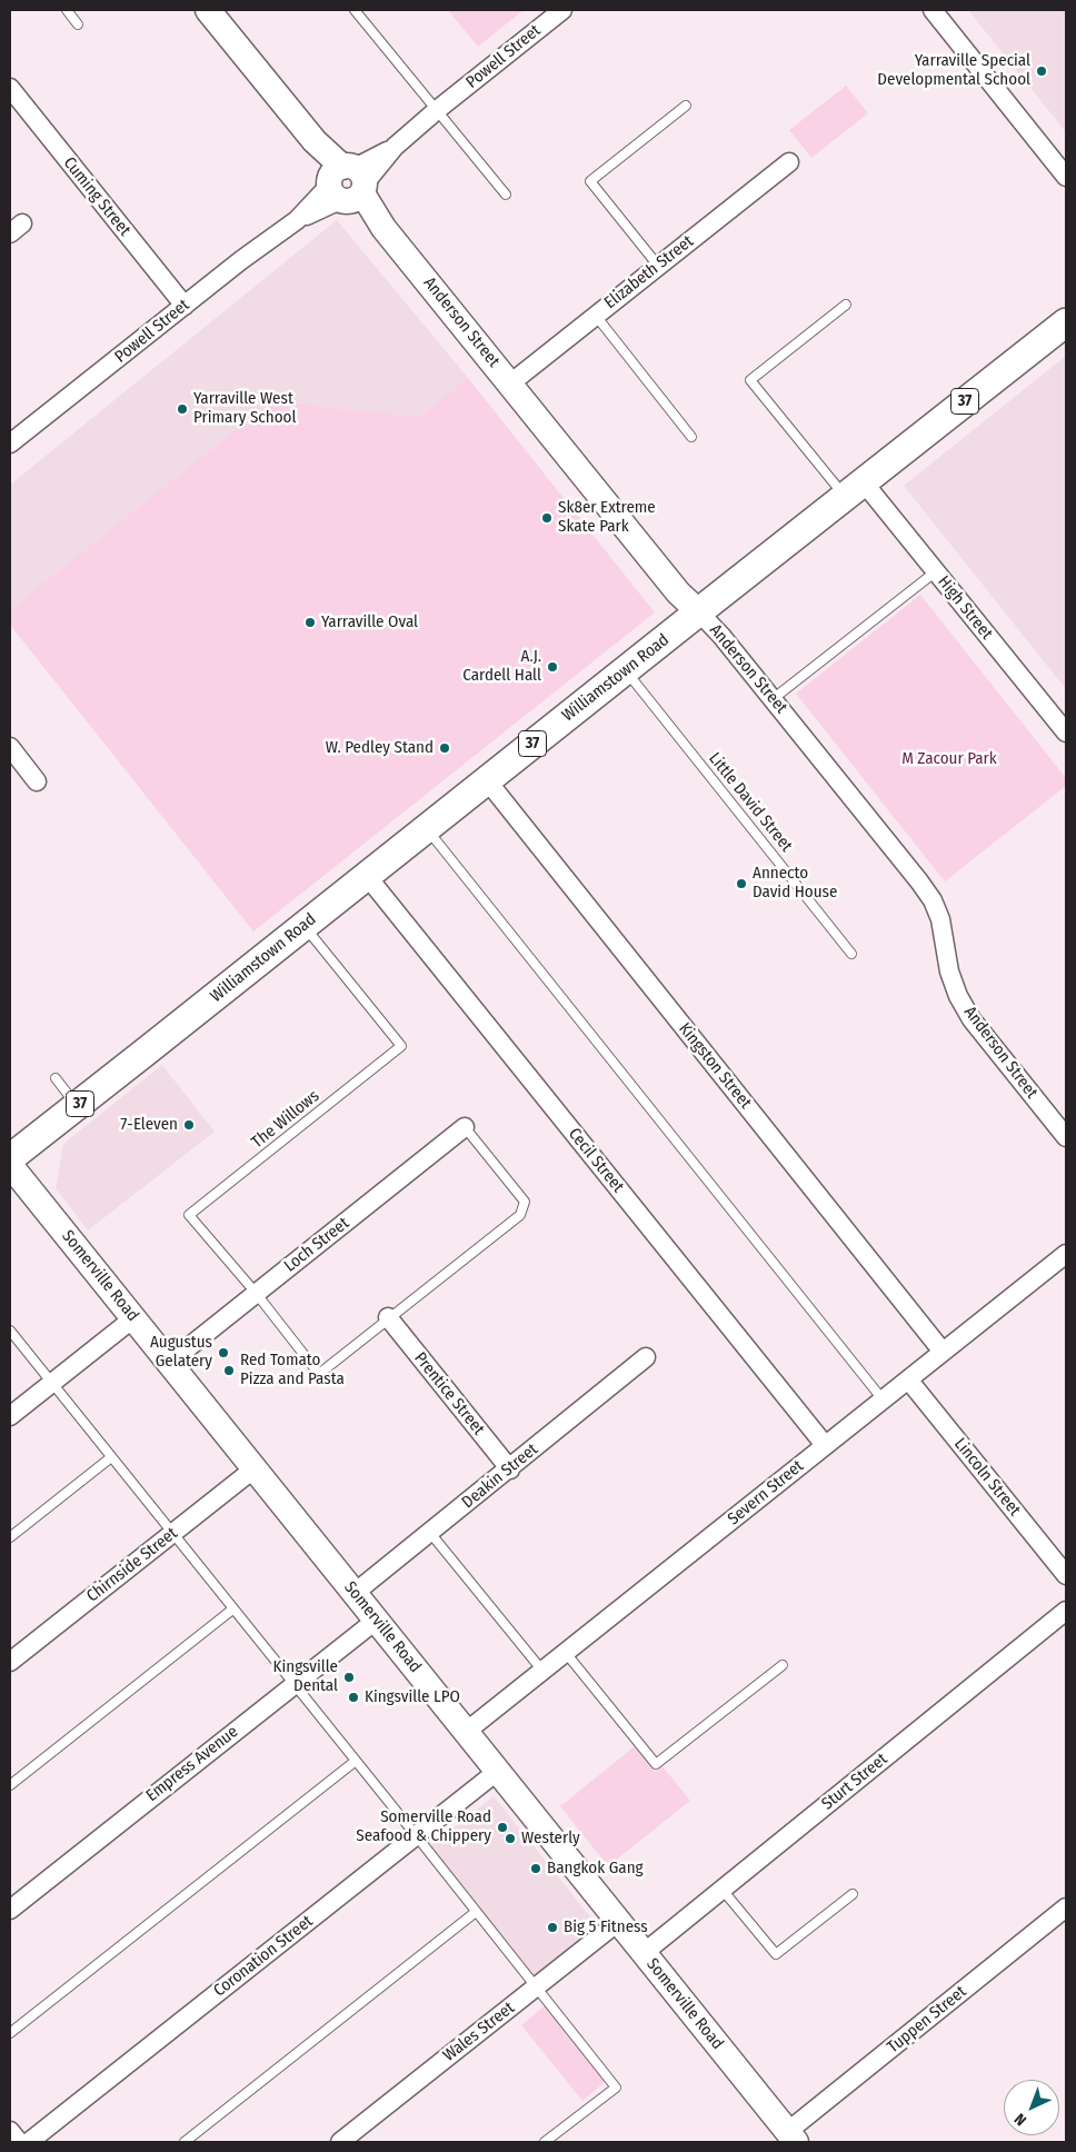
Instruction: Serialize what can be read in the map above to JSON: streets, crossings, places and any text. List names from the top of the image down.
{
  "streets": {
    "main road": [
      "Anderson Street",
      "37",
      "Williamstown Road",
      "Somerville Road"
    ],
    "street": [
      "Powell Street",
      "Cuming Street",
      "Elizabeth Street",
      "High Street",
      "Kingston Street",
      "Cecil Street",
      "Loch Street",
      "Prentice Street",
      "Deakin Street",
      "Lincoln Street",
      "Severn Street",
      "Chirnside Street",
      "Empress Avenue",
      "Sturt Street",
      "Coronation Street",
      "Tuppen Street",
      "Wales Street"
    ],
    "lane": ["Little David Street", "The Willows"]
  },
  "crossings": [
    ["Powell Street", "Cuming Street"],
    ["Powell Street", "Anderson Street"],
    ["Elizabeth Street", "Anderson Street"],
    ["Anderson Street", "Williamstown Road"],
    ["High Street", "Williamstown Road"],
    ["Williamstown Road", "Little David Street"],
    ["Williamstown Road", "Kingston Street"],
    ["Williamstown Road", "The Willows"],
    ["Williamstown Road", "Cecil Street"],
    ["Kingston Street", "Severn Street"],
    ["The Willows", "Loch Street"],
    ["Cecil Street", "Severn Street"],
    ["Loch Street", "Somerville Road"],
    ["Somerville Road", "Deakin Street"],
    ["Somerville Road", "Severn Street"],
    ["Somerville Road", "Chirnside Street"],
    ["Somerville Road", "Empress Avenue"],
    ["Somerville Road", "Sturt Street"],
    ["Somerville Road", "Coronation Street"],
    ["Somerville Road", "Tuppen Street"],
    ["Somerville Road", "Wales Street"],
    ["Prentice Street", "Deakin Street"],
    ["Lincoln Street", "Severn Street"]
  ],
  "parks": ["M Zacour Park"],
  "places": [
    "Yarraville Special Developmental School",
    "Yarraville West Primary School",
    "Sk8er Extreme Skate Park",
    "Yarraville Oval",
    "A.J. Cardell Hall",
    "W. Pedley Stand",
    "Annecto David House",
    "7-Eleven",
    "Augustus Gelatery",
    "Red Tomato Pizza and Pasta",
    "Kingsville Dental",
    "Kingsville LPO",
    "Somerville Road Seafood & Chippery",
    "Westerly",
    "Bangkok Gang",
    "Big 5 Fitness"
  ],
  "north": "bottom left"
}
